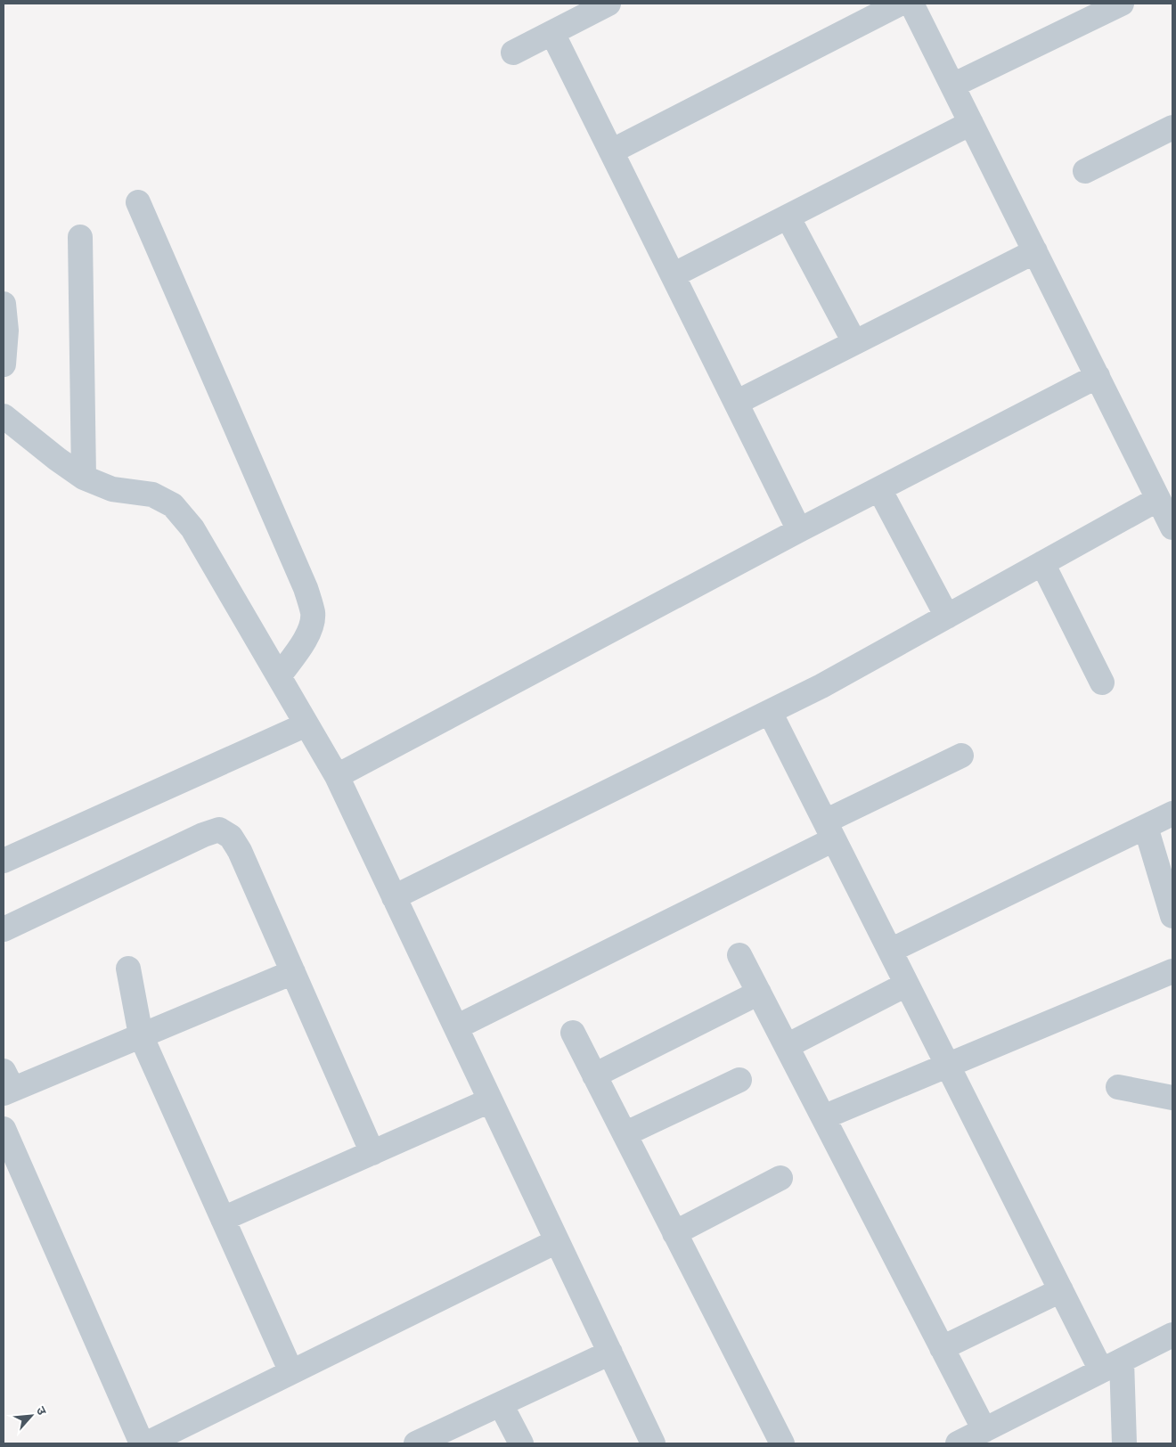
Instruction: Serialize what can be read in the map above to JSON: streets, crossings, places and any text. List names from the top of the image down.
{
  "north": "top right"
}
